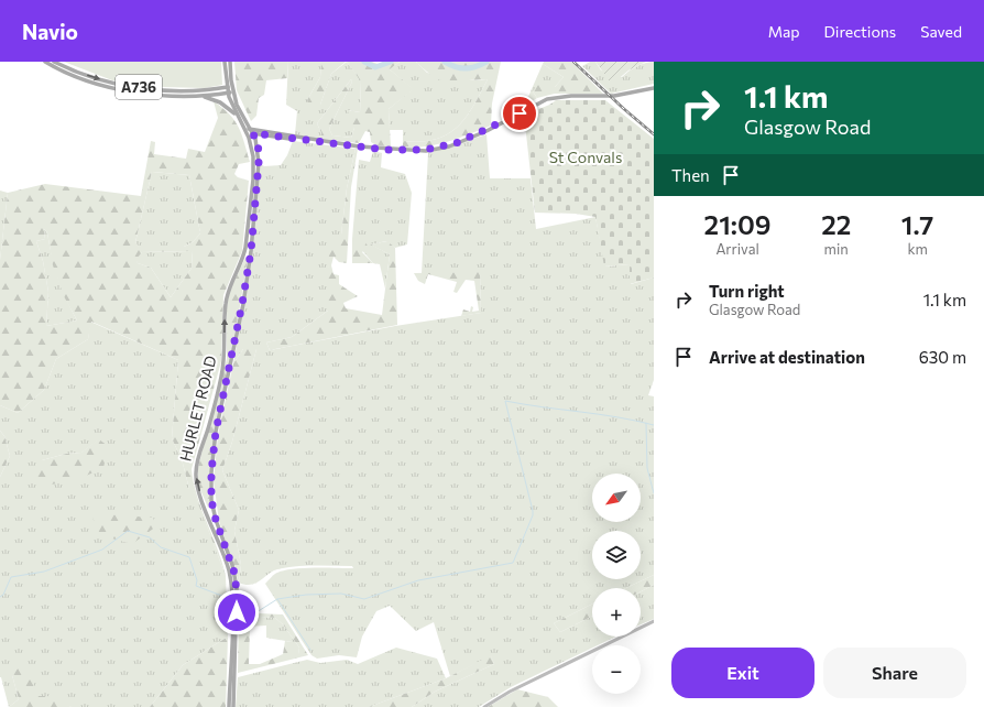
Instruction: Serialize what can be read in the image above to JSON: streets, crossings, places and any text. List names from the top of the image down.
{
  "streets": {
    "main road": ["A736", "HURLET ROAD"]
  },
  "crossings": [
    ["A736", "HURLET ROAD"]
  ],
  "parks": ["St Convals"],
  "north": "bottom left",
  "page": {
    "header": "Navio",
    "nav": ["Map", "Directions", "Saved"],
    "turn": ["1.1 km", "Glasgow Road"],
    "then": "Then",
    "eta": [
      "21:09",
      "Arrival",
      "22",
      "min",
      "1.7",
      "km"
    ],
    "list": [
      {
        "name": "Turn right",
        "note": "Glasgow Road",
        "value": "1.1 km"
      },
      {
        "name": "Arrive at destination",
        "value": "630 m"
      }
    ],
    "map_buttons": ["+", "−"],
    "buttons": ["Exit", "Share"]
  }
}
